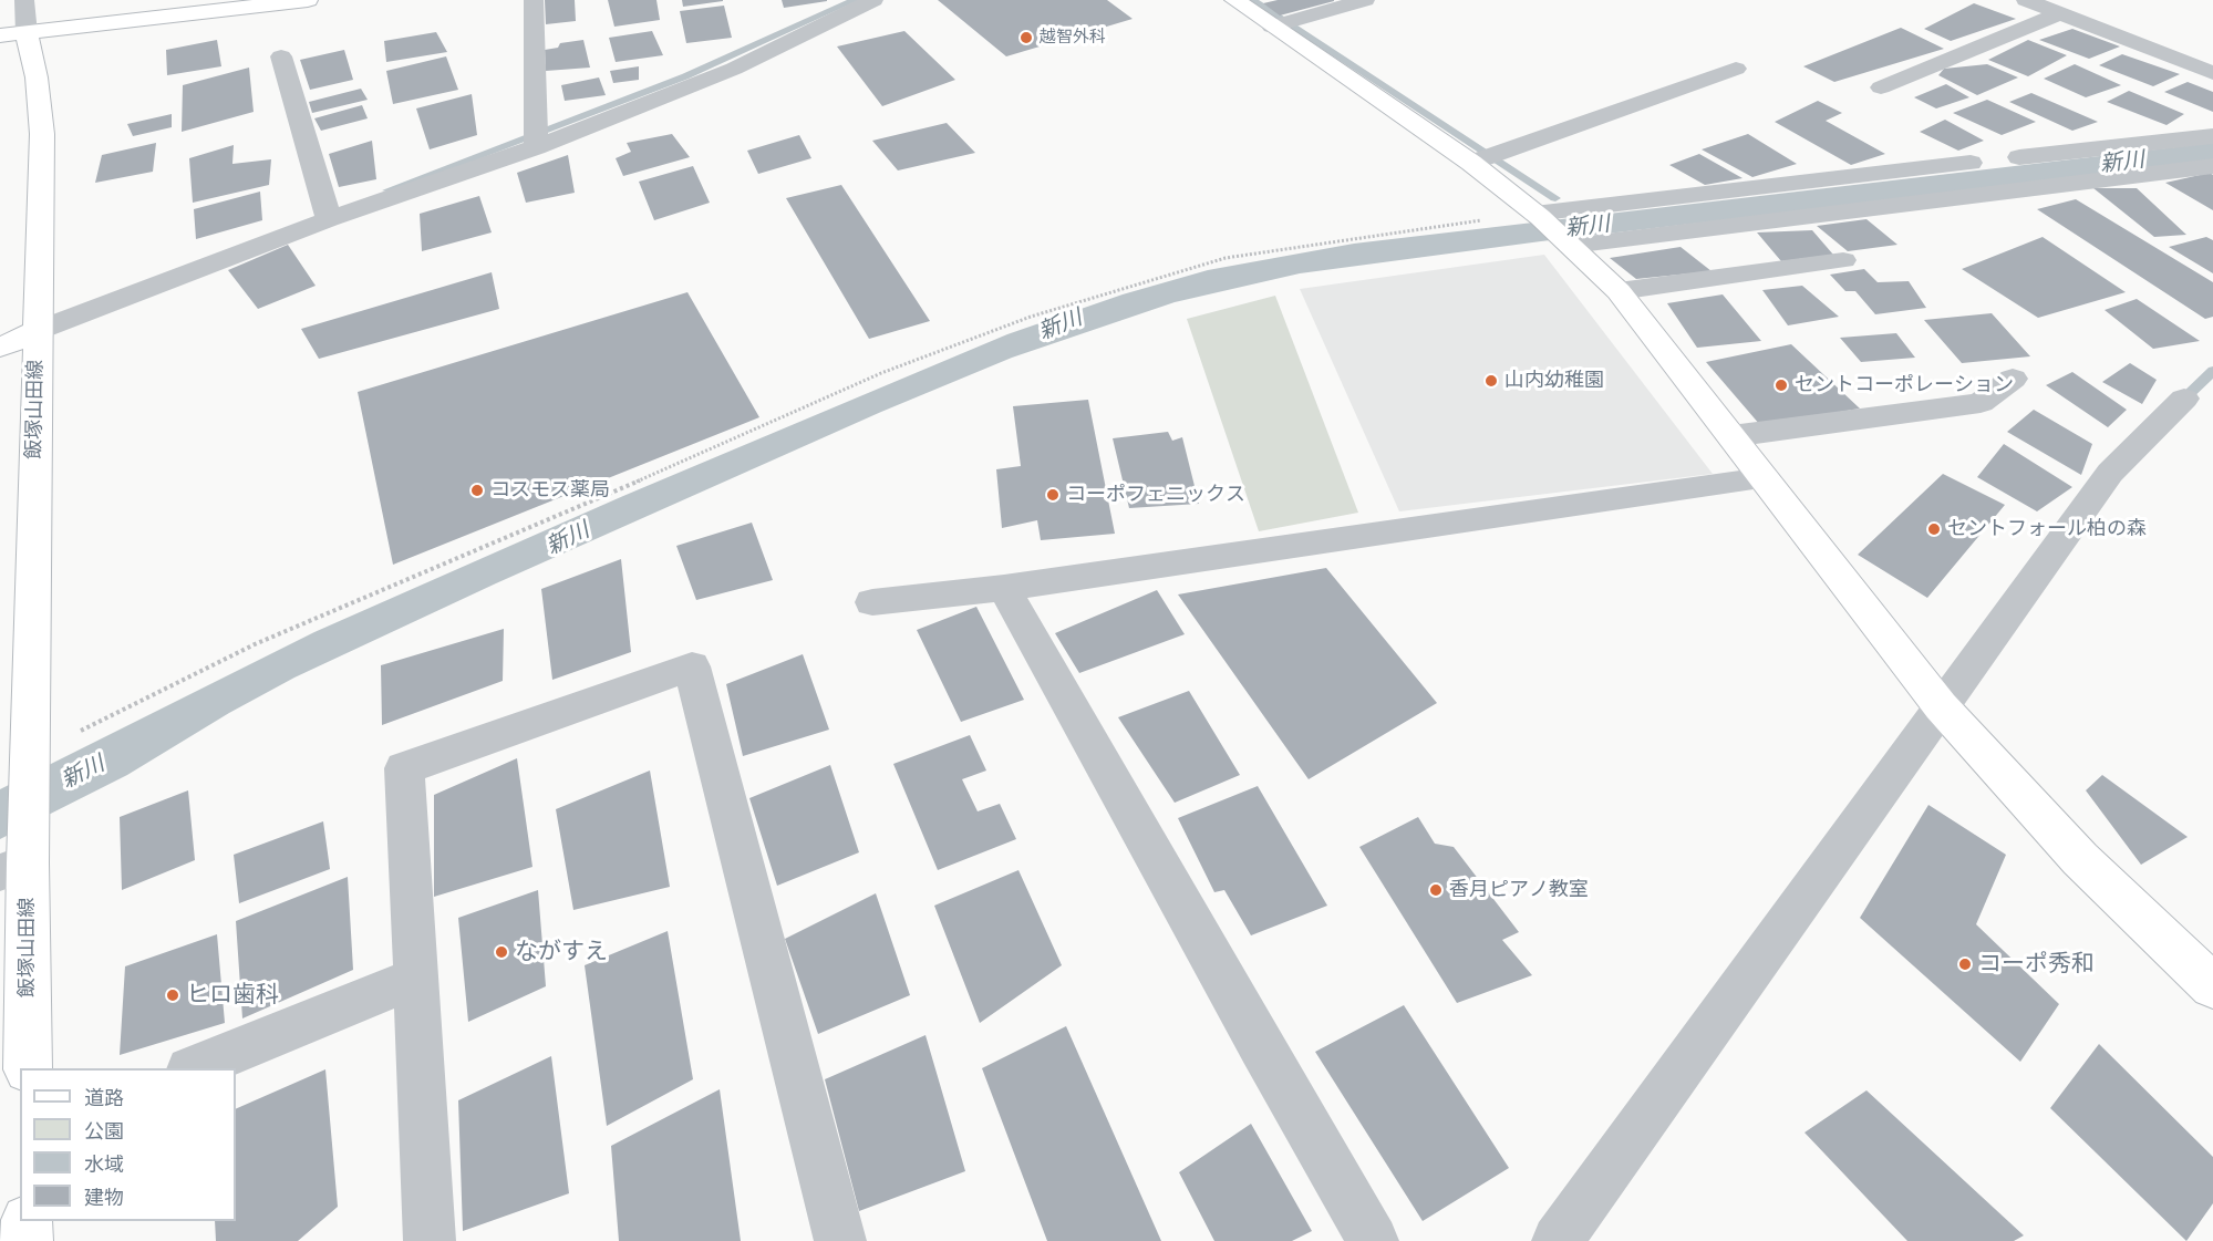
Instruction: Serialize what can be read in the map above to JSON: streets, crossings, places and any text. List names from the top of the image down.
{
  "streets": {
    "main road": ["飯塚山田線"]
  },
  "water": ["新川"],
  "places": [
    "越智外科",
    "山内幼稚園",
    "セントコーポレーション",
    "コスモス薬局",
    "コーポフェニックス",
    "セントフォール柏の森",
    "香月ピアノ教室",
    "ながすえ",
    "コーポ秀和",
    "ヒロ歯科"
  ],
  "legend": [
    "道路",
    "公園",
    "水域",
    "建物"
  ]
}
